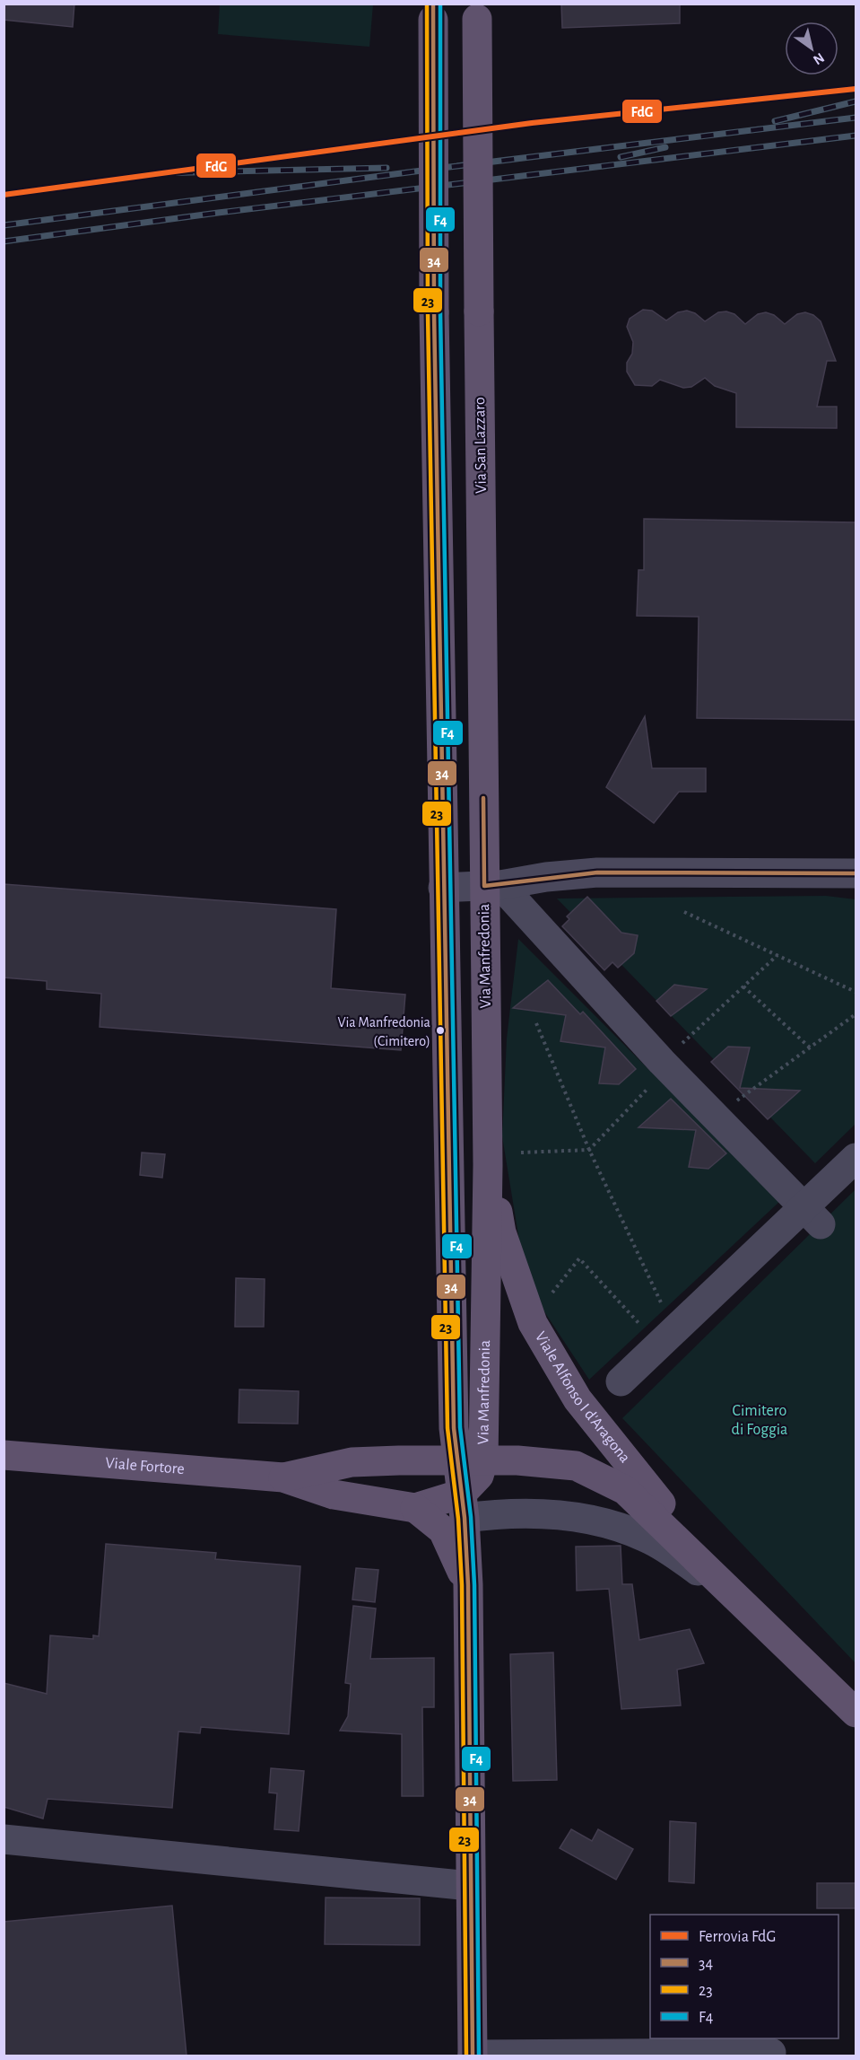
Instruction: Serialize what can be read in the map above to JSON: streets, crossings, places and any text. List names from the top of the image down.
{
  "streets": {
    "main road": [
      "Via San Lazzaro",
      "Via Manfredonia",
      "Viale Alfonso I d'Aragona",
      "Viale Fortore"
    ]
  },
  "crossings": [
    ["Via San Lazzaro", "Via Manfredonia"],
    ["Via Manfredonia", "Viale Alfonso I d'Aragona"],
    ["Via Manfredonia", "Viale Fortore"],
    ["Viale Alfonso I d'Aragona", "Viale Fortore"]
  ],
  "parks": ["Cimitero di Foggia"],
  "places": ["Via Manfredonia (Cimitero)"],
  "lines": [
    "transit line 34",
    "transit line 23",
    "transit line F4",
    "rail line FdG"
  ],
  "legend": [
    "Ferrovia FdG",
    "34",
    "23",
    "F4"
  ],
  "north": "bottom right"
}
